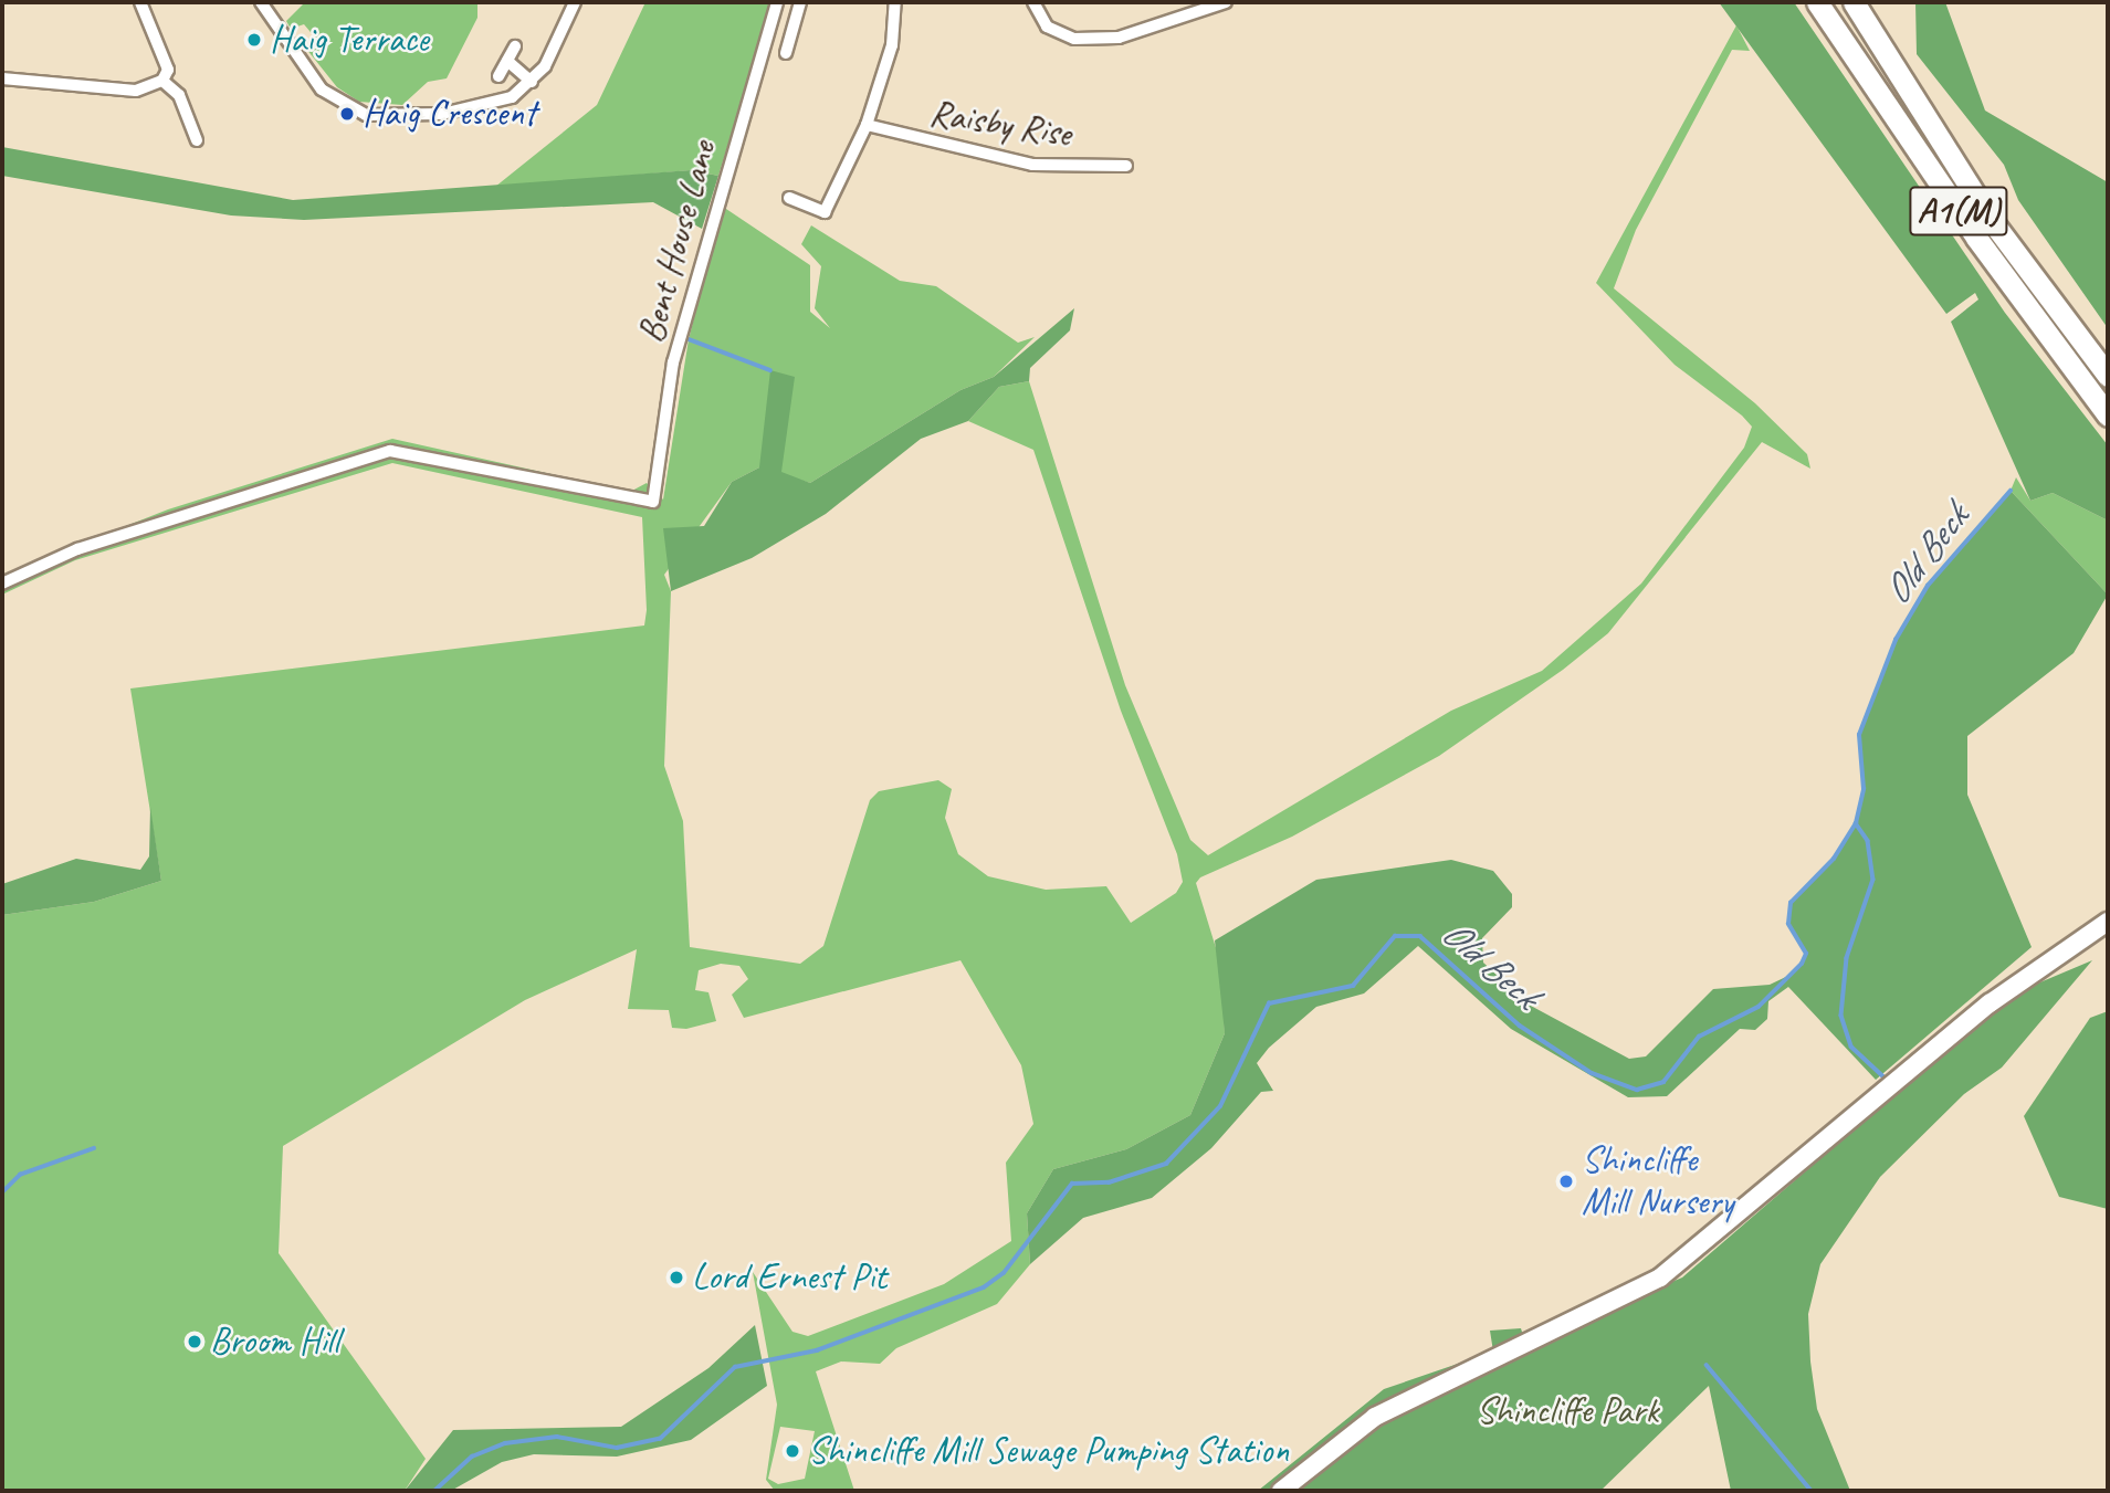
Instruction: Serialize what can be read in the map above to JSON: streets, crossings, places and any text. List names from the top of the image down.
{
  "streets": {
    "highway": ["A1(M)"],
    "street": ["Raisby Rise", "Bent House Lane"]
  },
  "water": ["Old Beck"],
  "parks": ["Shincliffe Park"],
  "places": [
    "Haig Terrace",
    "Haig Crescent",
    "Shincliffe Mill Nursery",
    "Lord Ernest Pit",
    "Broom Hill",
    "Shincliffe Mill Sewage Pumping Station"
  ]
}
